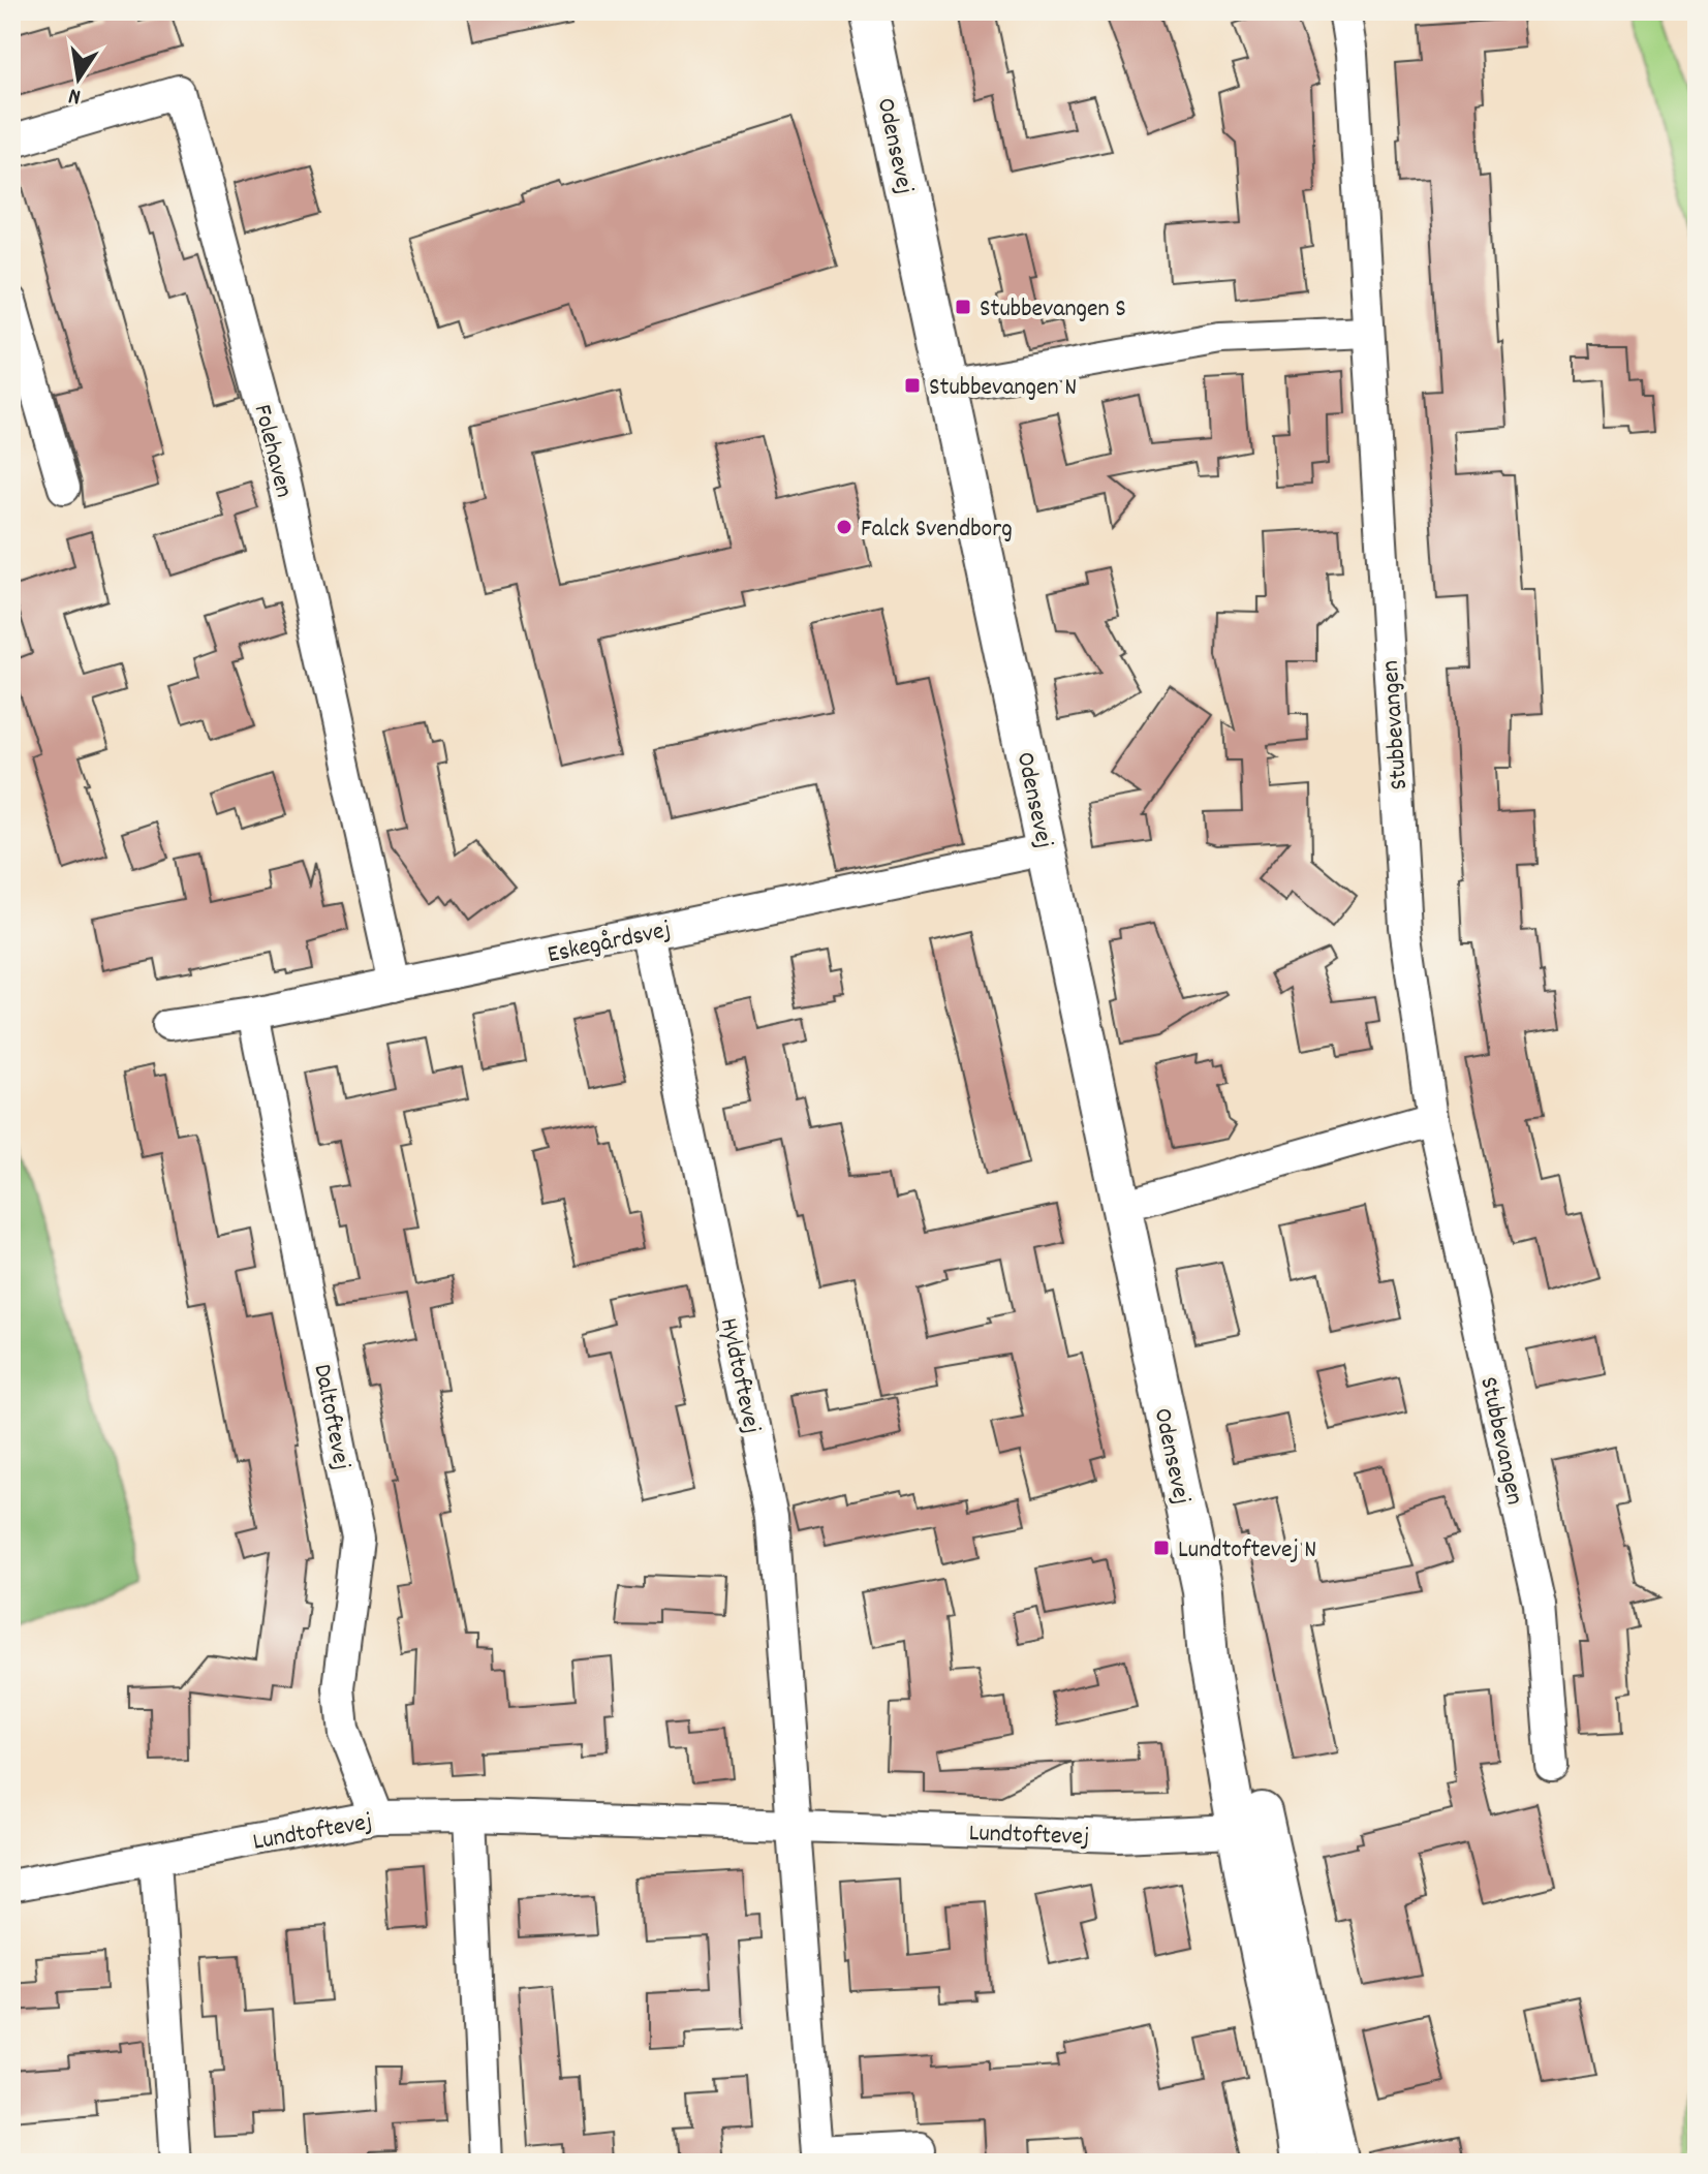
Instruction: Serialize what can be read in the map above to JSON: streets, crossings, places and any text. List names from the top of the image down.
{
  "streets": {
    "street": [
      "Odensevej",
      "Folehaven",
      "Stubbevangen",
      "Eskegårdsvej",
      "Hyldtoftevej",
      "Daltoftevej",
      "Lundtoftevej"
    ]
  },
  "crossings": [
    ["Odensevej", "Eskegårdsvej"],
    ["Odensevej", "Lundtoftevej"],
    ["Folehaven", "Eskegårdsvej"],
    ["Eskegårdsvej", "Hyldtoftevej"],
    ["Eskegårdsvej", "Daltoftevej"],
    ["Hyldtoftevej", "Lundtoftevej"],
    ["Daltoftevej", "Lundtoftevej"]
  ],
  "places": {
    "transit": ["Stubbevangen S", "Stubbevangen N", "Lundtoftevej N"],
    "other": ["Falck Svendborg"]
  },
  "north": "bottom"
}
